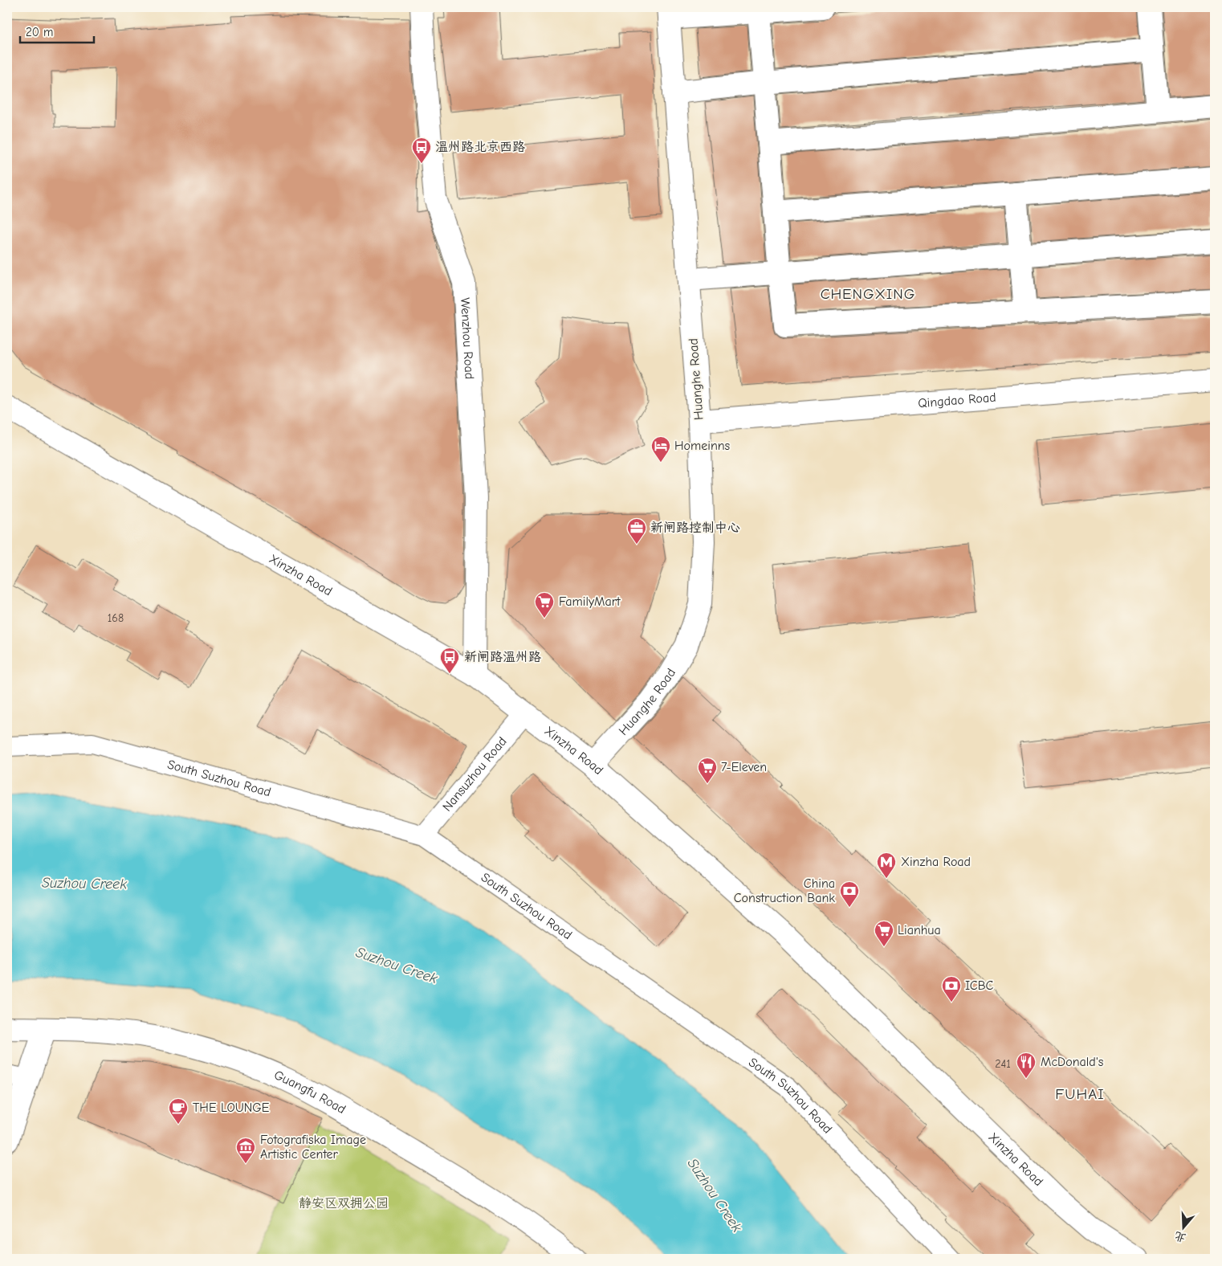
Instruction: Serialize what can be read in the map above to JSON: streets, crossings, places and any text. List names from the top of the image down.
{
  "streets": {
    "street": [
      "Wenzhou Road",
      "Huanghe Road",
      "Qingdao Road",
      "Xinzha Road",
      "Nansuzhou Road",
      "South Suzhou Road",
      "Guangfu Road"
    ]
  },
  "crossings": [
    ["Wenzhou Road", "Xinzha Road"],
    ["Huanghe Road", "Qingdao Road"],
    ["Huanghe Road", "Xinzha Road"],
    ["Xinzha Road", "Nansuzhou Road"],
    ["Nansuzhou Road", "South Suzhou Road"]
  ],
  "districts": ["CHENGXING", "FUHAI"],
  "water": ["Suzhou Creek"],
  "parks": ["静安区双拥公园"],
  "places": {
    "bus stop": ["温州路北京西路", "新闸路温州路"],
    "hotel": ["Homeinns"],
    "office": ["新闸路控制中心"],
    "supermarket": ["FamilyMart", "7-Eleven", "Lianhua"],
    "metro station": ["Xinzha Road"],
    "bank": ["China Construction Bank", "ICBC"],
    "restaurant": ["McDonald's"],
    "cafe": ["THE LOUNGE"],
    "museum": ["Fotografiska Image Artistic Center"]
  },
  "house_numbers": ["168", "241"],
  "scale_bar": "20 m",
  "north": "bottom"
}
